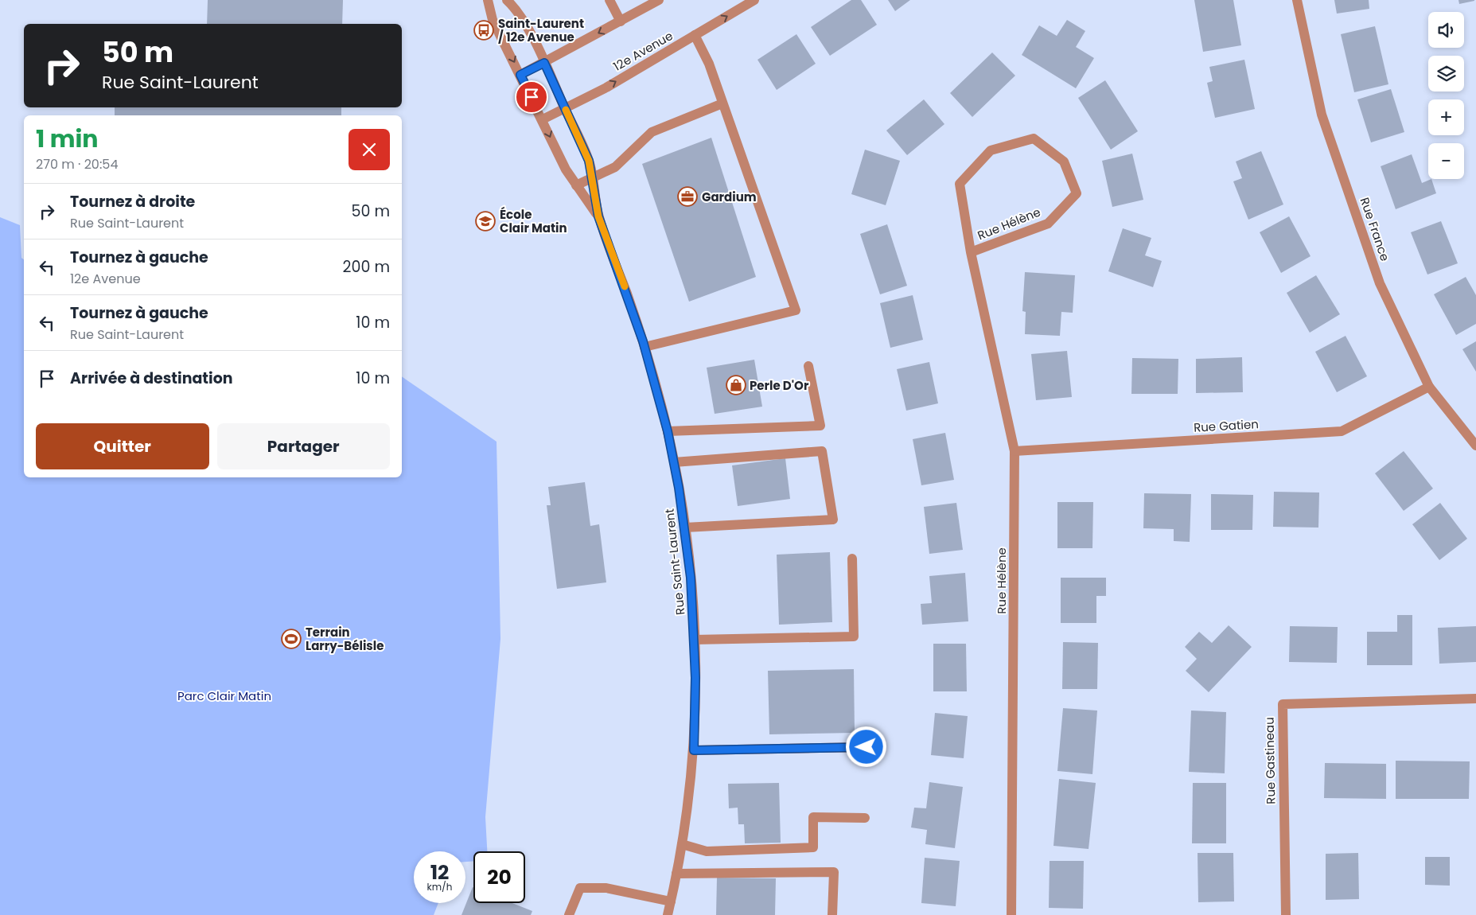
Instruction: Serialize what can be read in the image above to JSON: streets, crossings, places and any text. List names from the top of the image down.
{
  "streets": {
    "street": [
      "12e Avenue",
      "Rue Hélène",
      "Rue France",
      "Rue Gatien",
      "Rue Saint-Laurent",
      "Rue Gastineau"
    ]
  },
  "crossings": [
    ["12e Avenue", "Rue Saint-Laurent"],
    ["Rue Hélène", "Rue Gatien"],
    ["Rue France", "Rue Gatien"]
  ],
  "parks": ["Parc Clair Matin"],
  "places": {
    "bus stop": ["Saint-Laurent / 12e Avenue"],
    "office": ["Gardium"],
    "school or university": ["École Clair Matin"],
    "shop": ["Perle D'Or"],
    "sports": ["Terrain Larry-Bélisle"]
  },
  "page": {
    "map_buttons": ["+", "−"],
    "turn": ["50 m", "Rue Saint-Laurent"],
    "heading": ["1 min", "270 m · 20:54"],
    "list": [
      {
        "name": "Tournez à droite",
        "note": "Rue Saint-Laurent",
        "value": "50 m"
      },
      {
        "name": "Tournez à gauche",
        "note": "12e Avenue",
        "value": "200 m"
      },
      {
        "name": "Tournez à gauche",
        "note": "Rue Saint-Laurent",
        "value": "10 m"
      },
      {
        "name": "Arrivée à destination",
        "value": "10 m"
      }
    ],
    "buttons": ["Quitter", "Partager"],
    "speed": "12 km/h",
    "limit": "20"
  }
}
